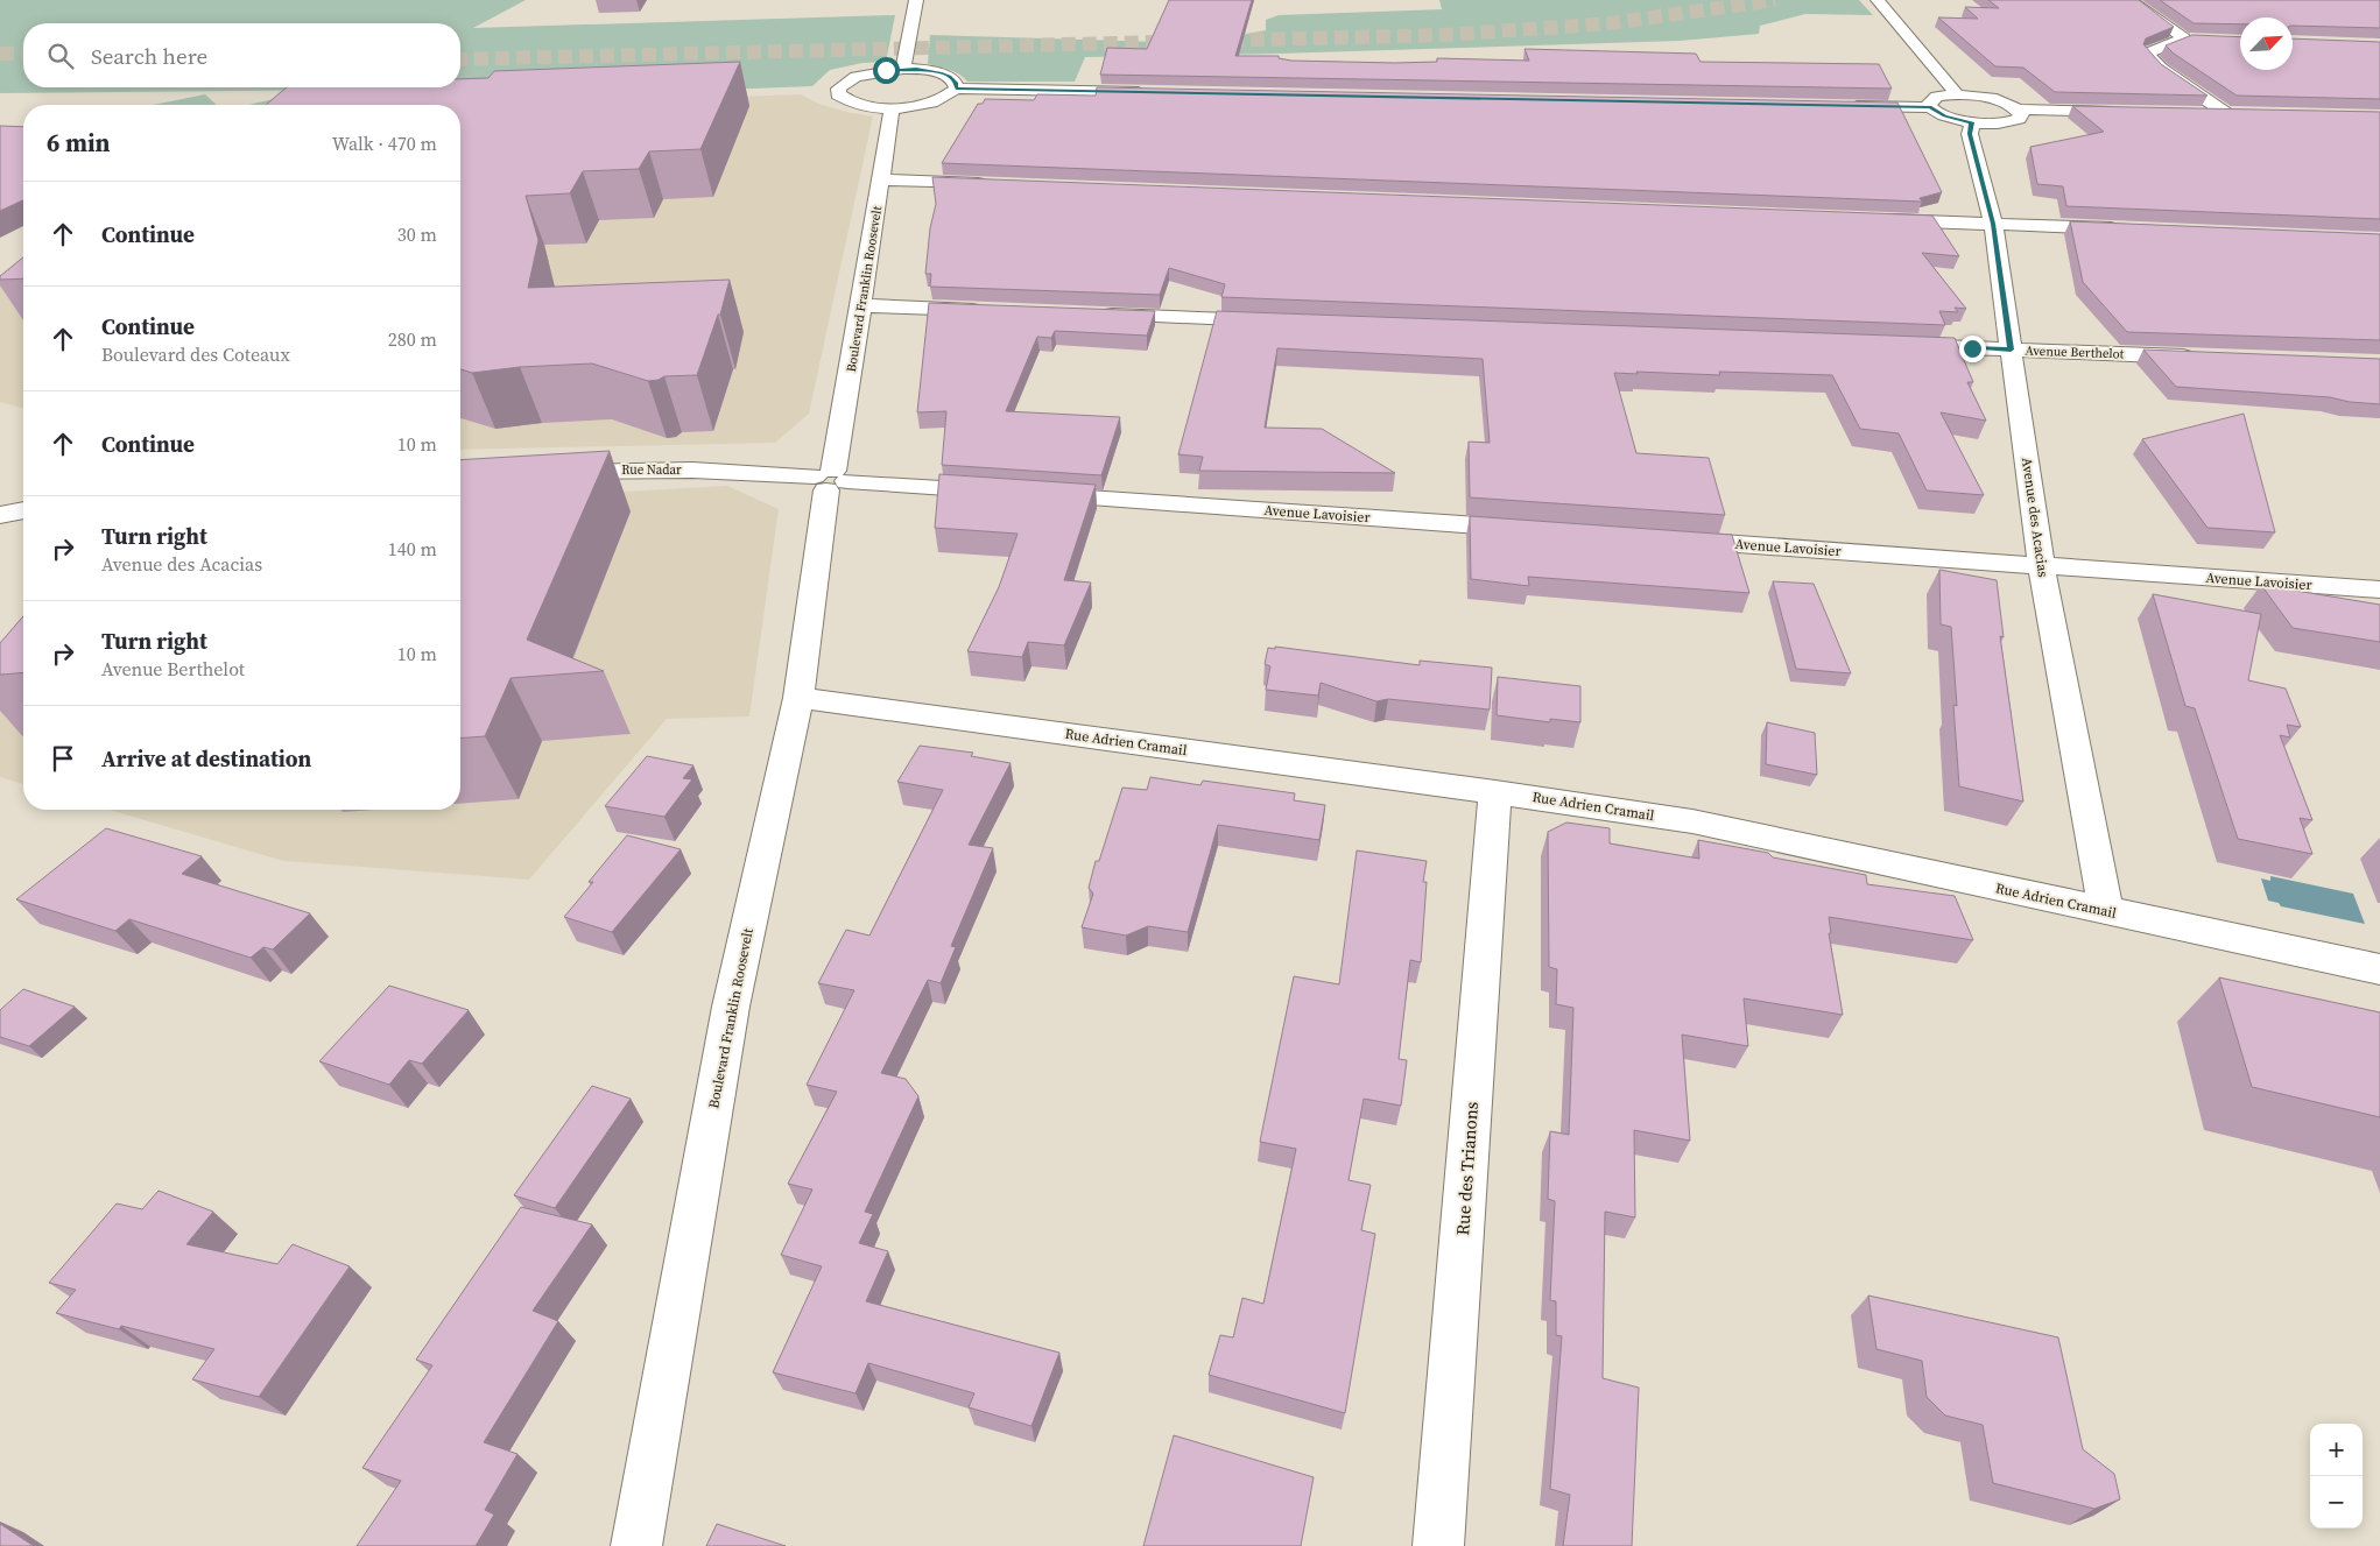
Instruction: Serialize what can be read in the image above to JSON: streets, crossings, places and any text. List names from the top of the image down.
{
  "streets": {
    "street": [
      "Boulevard Franklin Roosevelt",
      "Avenue Berthelot",
      "Rue Nadar",
      "Avenue Lavoisier",
      "Avenue des Acacias",
      "Rue Adrien Cramail",
      "Rue des Trianons"
    ]
  },
  "crossings": [
    ["Boulevard Franklin Roosevelt", "Rue Nadar"],
    ["Boulevard Franklin Roosevelt", "Avenue Lavoisier"],
    ["Boulevard Franklin Roosevelt", "Rue Adrien Cramail"],
    ["Avenue Berthelot", "Avenue des Acacias"],
    ["Rue Nadar", "Avenue Lavoisier"],
    ["Avenue Lavoisier", "Avenue des Acacias"],
    ["Avenue des Acacias", "Rue Adrien Cramail"],
    ["Rue Adrien Cramail", "Rue des Trianons"]
  ],
  "north": "top right",
  "page": {
    "search": "Search here",
    "heading": ["6 min", "Walk · 470 m"],
    "list": [
      ["Continue", "30 m"],
      ["Continue", "Boulevard des Coteaux", "280 m"],
      ["Continue", "10 m"],
      ["Turn right", "Avenue des Acacias", "140 m"],
      ["Turn right", "Avenue Berthelot", "10 m"],
      "Arrive at destination"
    ],
    "map_buttons": ["+", "−"]
  }
}
